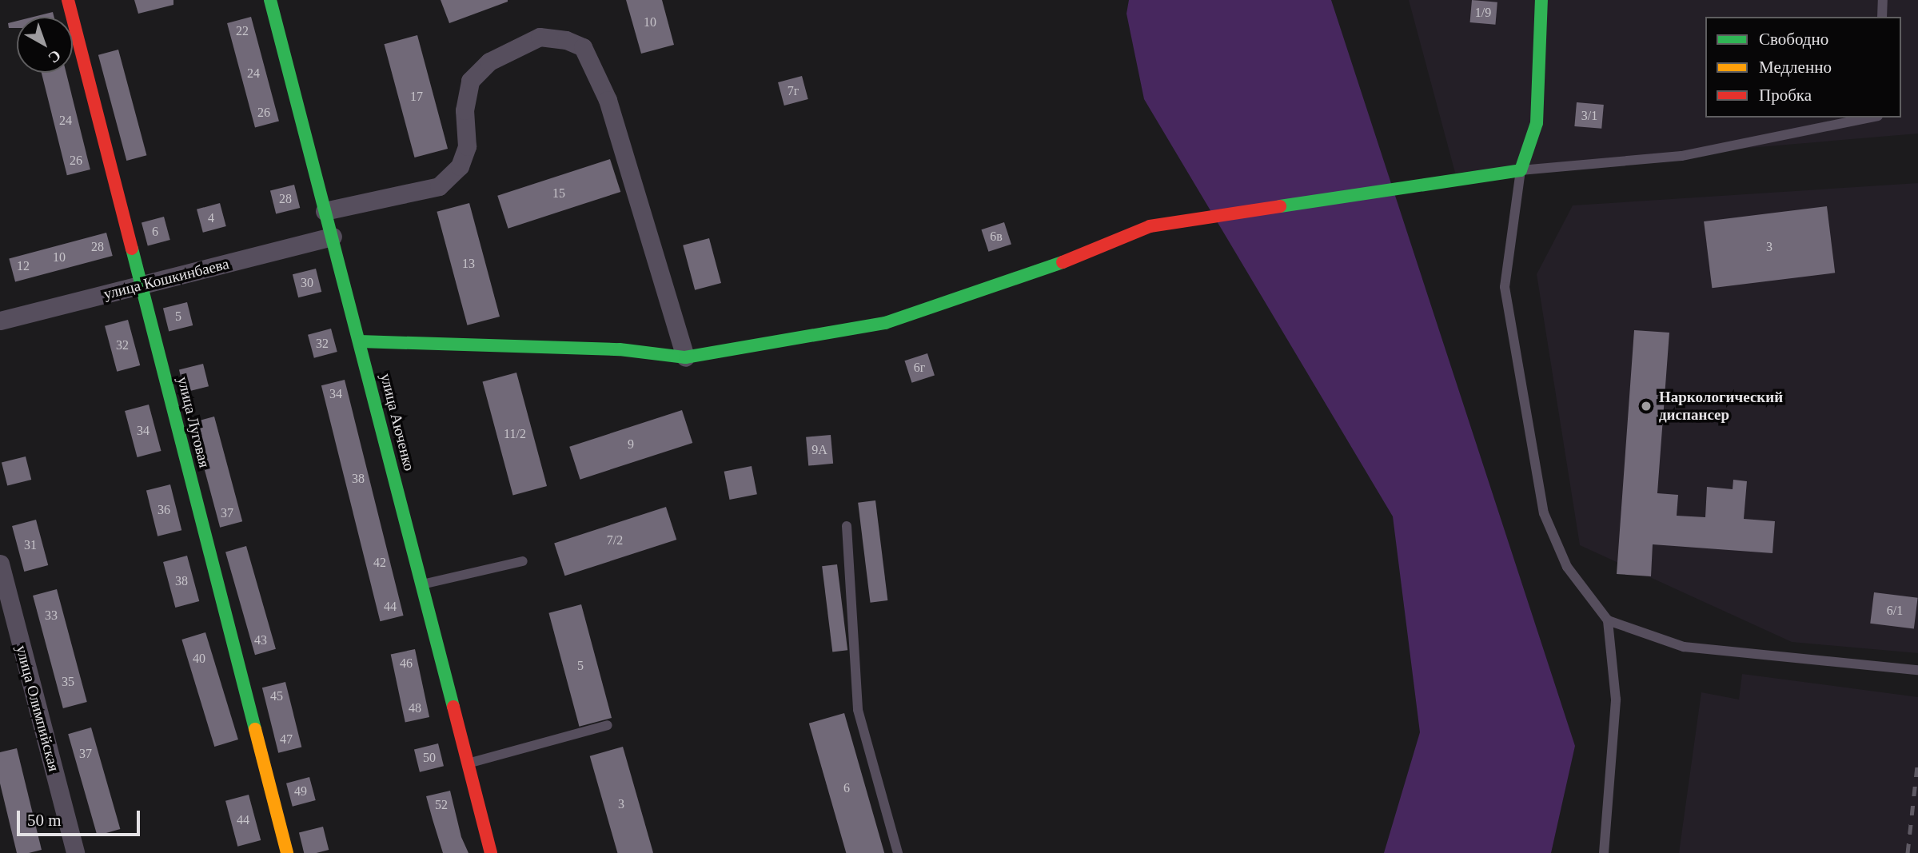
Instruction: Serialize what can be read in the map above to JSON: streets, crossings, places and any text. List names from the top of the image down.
{
  "streets": {
    "street": [
      "улица Кошкинбаева",
      "улица Луговая",
      "улица Аюченко",
      "улица Олимпийская"
    ]
  },
  "crossings": [
    ["улица Кошкинбаева", "улица Луговая"],
    ["улица Кошкинбаева", "улица Аюченко"]
  ],
  "places": ["Наркологический диспансер"],
  "house_numbers": [
    "1/9",
    "10",
    "22",
    "24",
    "7г",
    "17",
    "26",
    "3/1",
    "24",
    "26",
    "15",
    "28",
    "4",
    "6",
    "6в",
    "28",
    "3",
    "10",
    "13",
    "12",
    "30",
    "5",
    "32",
    "32",
    "6г",
    "34",
    "34",
    "11/2",
    "9",
    "9А",
    "38",
    "36",
    "37",
    "7/2",
    "31",
    "42",
    "38",
    "44",
    "6/1",
    "33",
    "43",
    "40",
    "46",
    "5",
    "35",
    "45",
    "48",
    "47",
    "37",
    "50",
    "6",
    "49",
    "3",
    "52",
    "44"
  ],
  "legend": ["Свободно", "Медленно", "Пробка"],
  "scale_bar": "50 m",
  "north": "bottom right"
}
